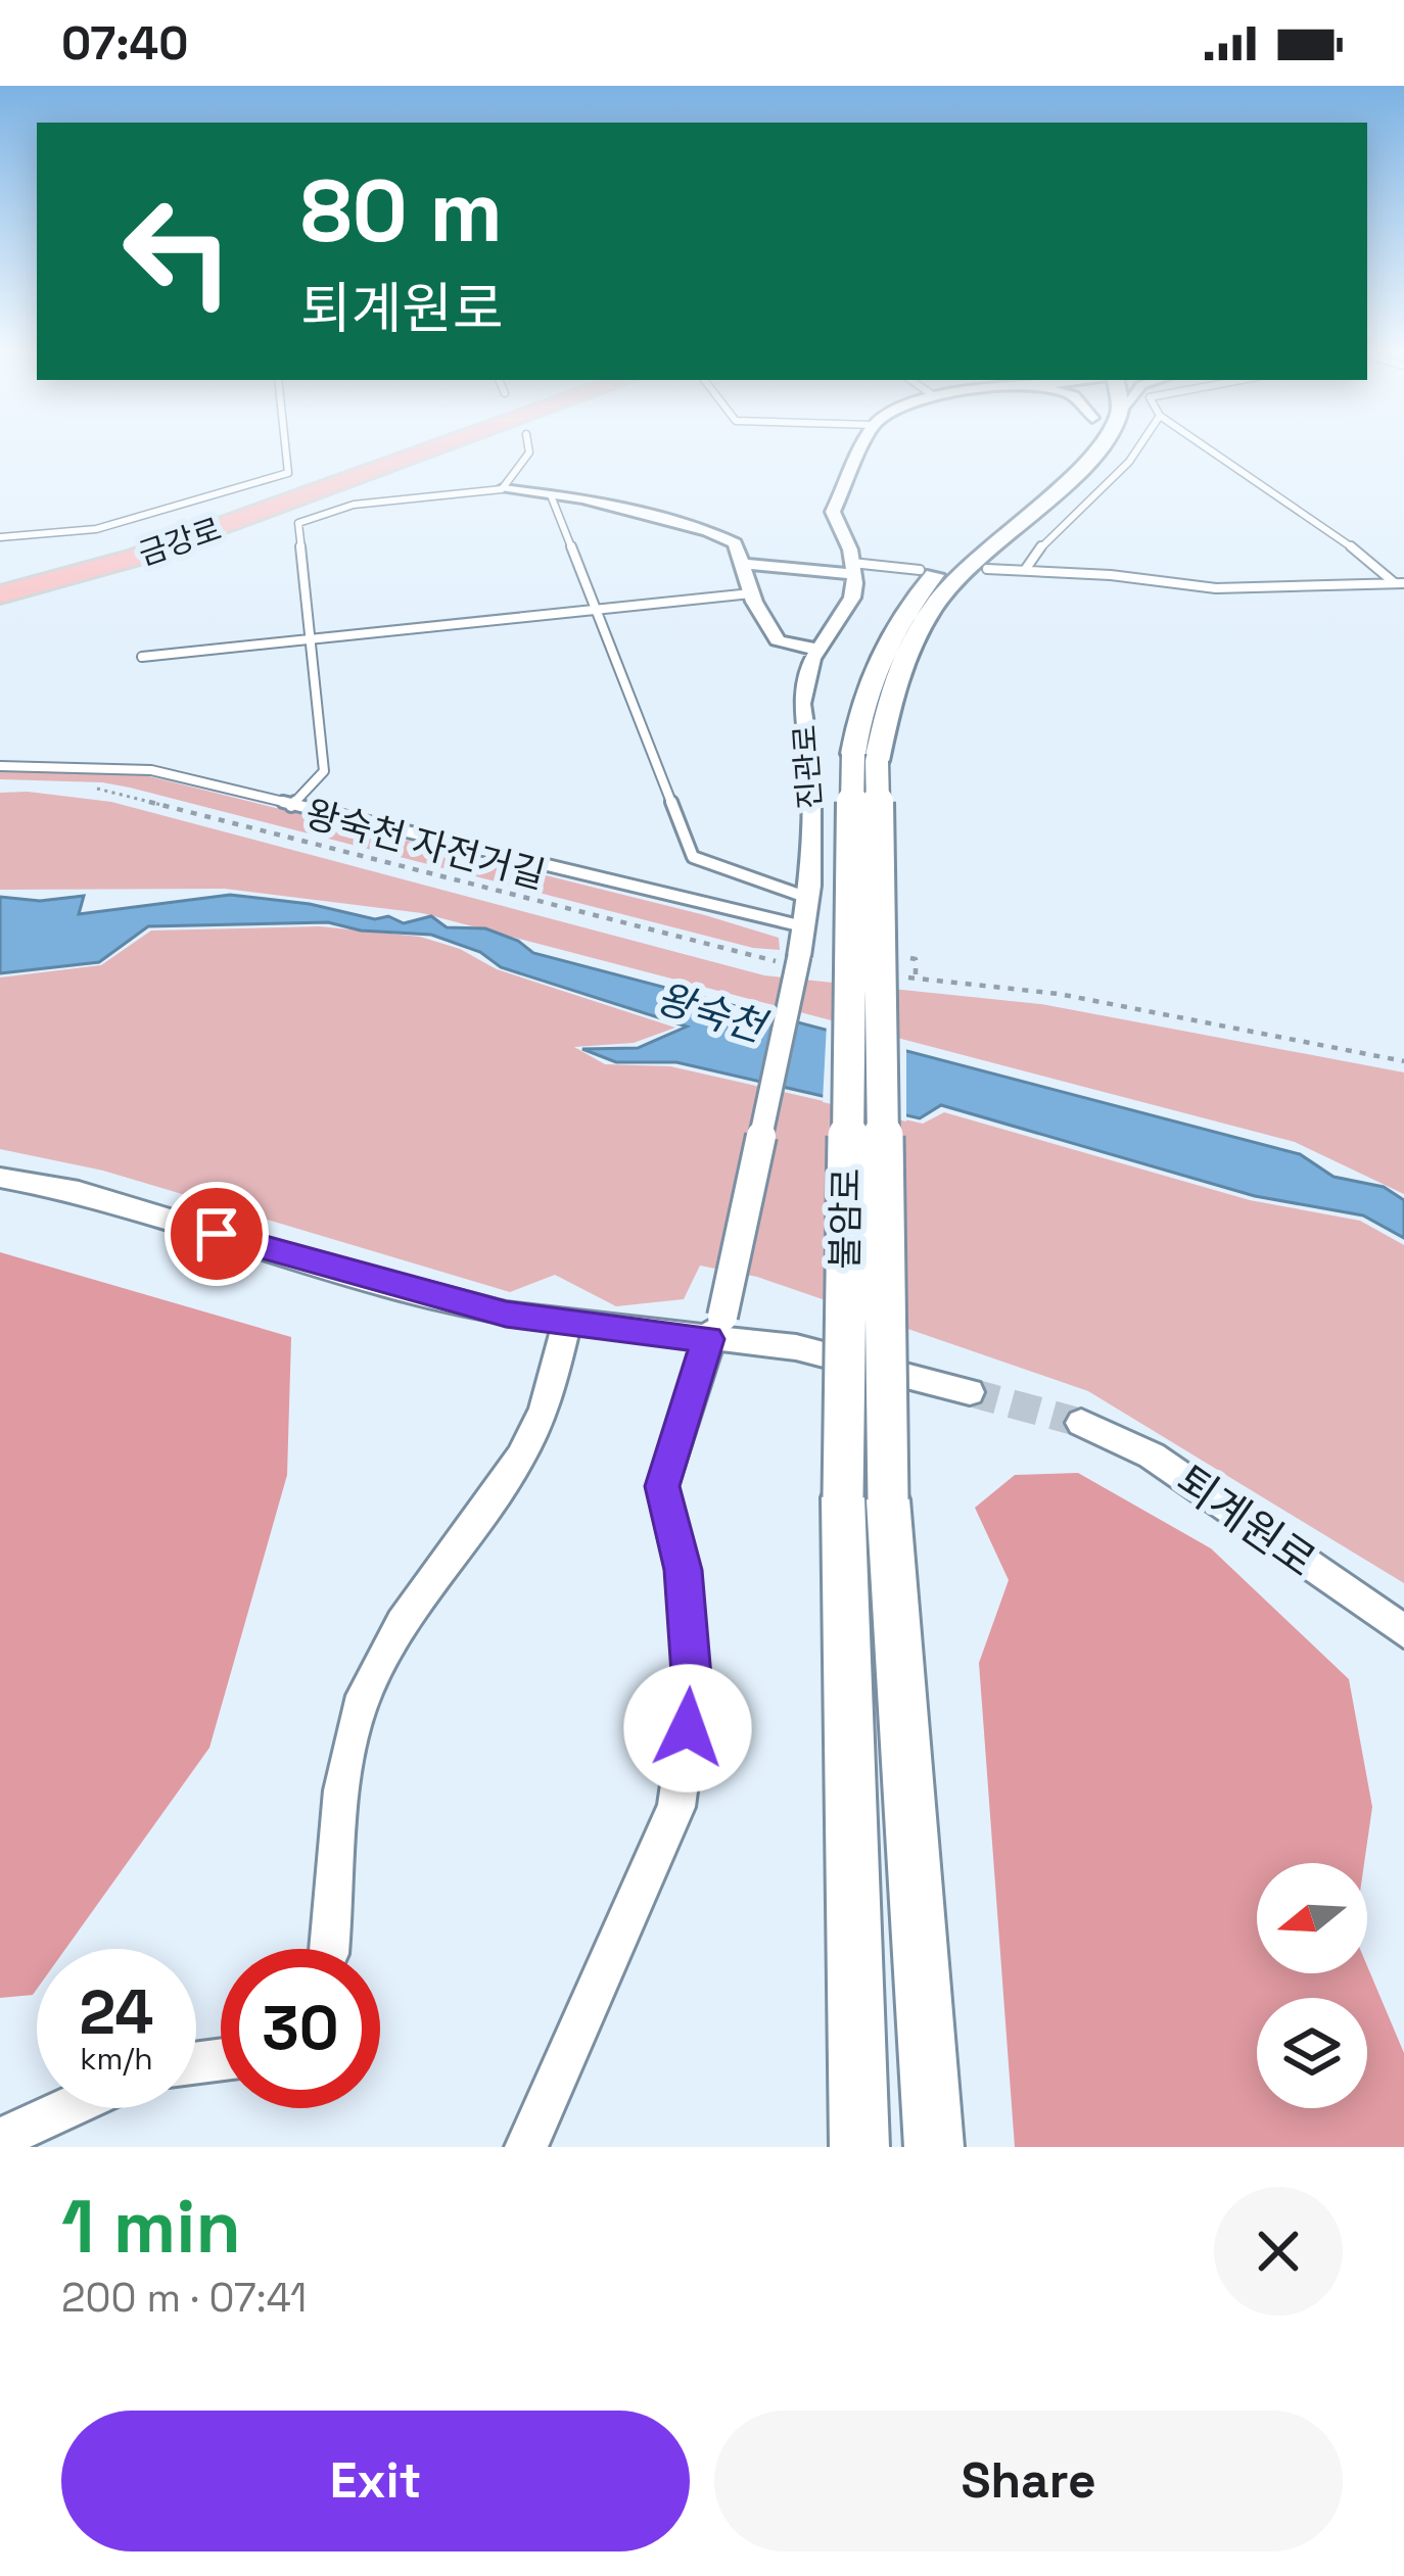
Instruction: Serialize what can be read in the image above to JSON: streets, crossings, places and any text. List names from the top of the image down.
{
  "streets": {
    "highway": ["금강로"],
    "street": ["진관로", "불암로", "퇴계원로"],
    "path": ["왕숙천 자전거길"]
  },
  "water": ["왕숙천"],
  "north": "left",
  "page": {
    "status": "07:40",
    "turn": ["80 m", "퇴계원로"],
    "speed": "24 km/h",
    "limit": "30",
    "heading": ["1 min", "200 m · 07:41"],
    "buttons": ["Exit", "Share"]
  }
}
